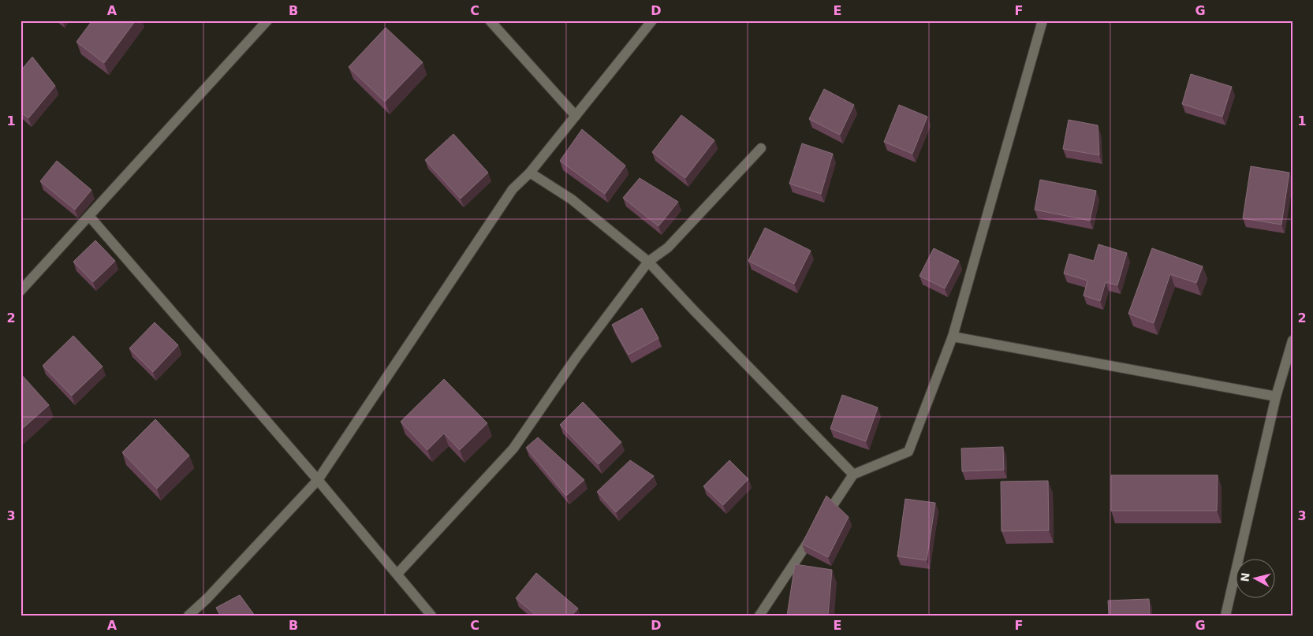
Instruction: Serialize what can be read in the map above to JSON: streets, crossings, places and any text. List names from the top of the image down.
{
  "north": "left",
  "grid": {
    "columns": [
      "A",
      "B",
      "C",
      "D",
      "E",
      "F",
      "G"
    ],
    "rows": ["1", "2", "3"]
  }
}
